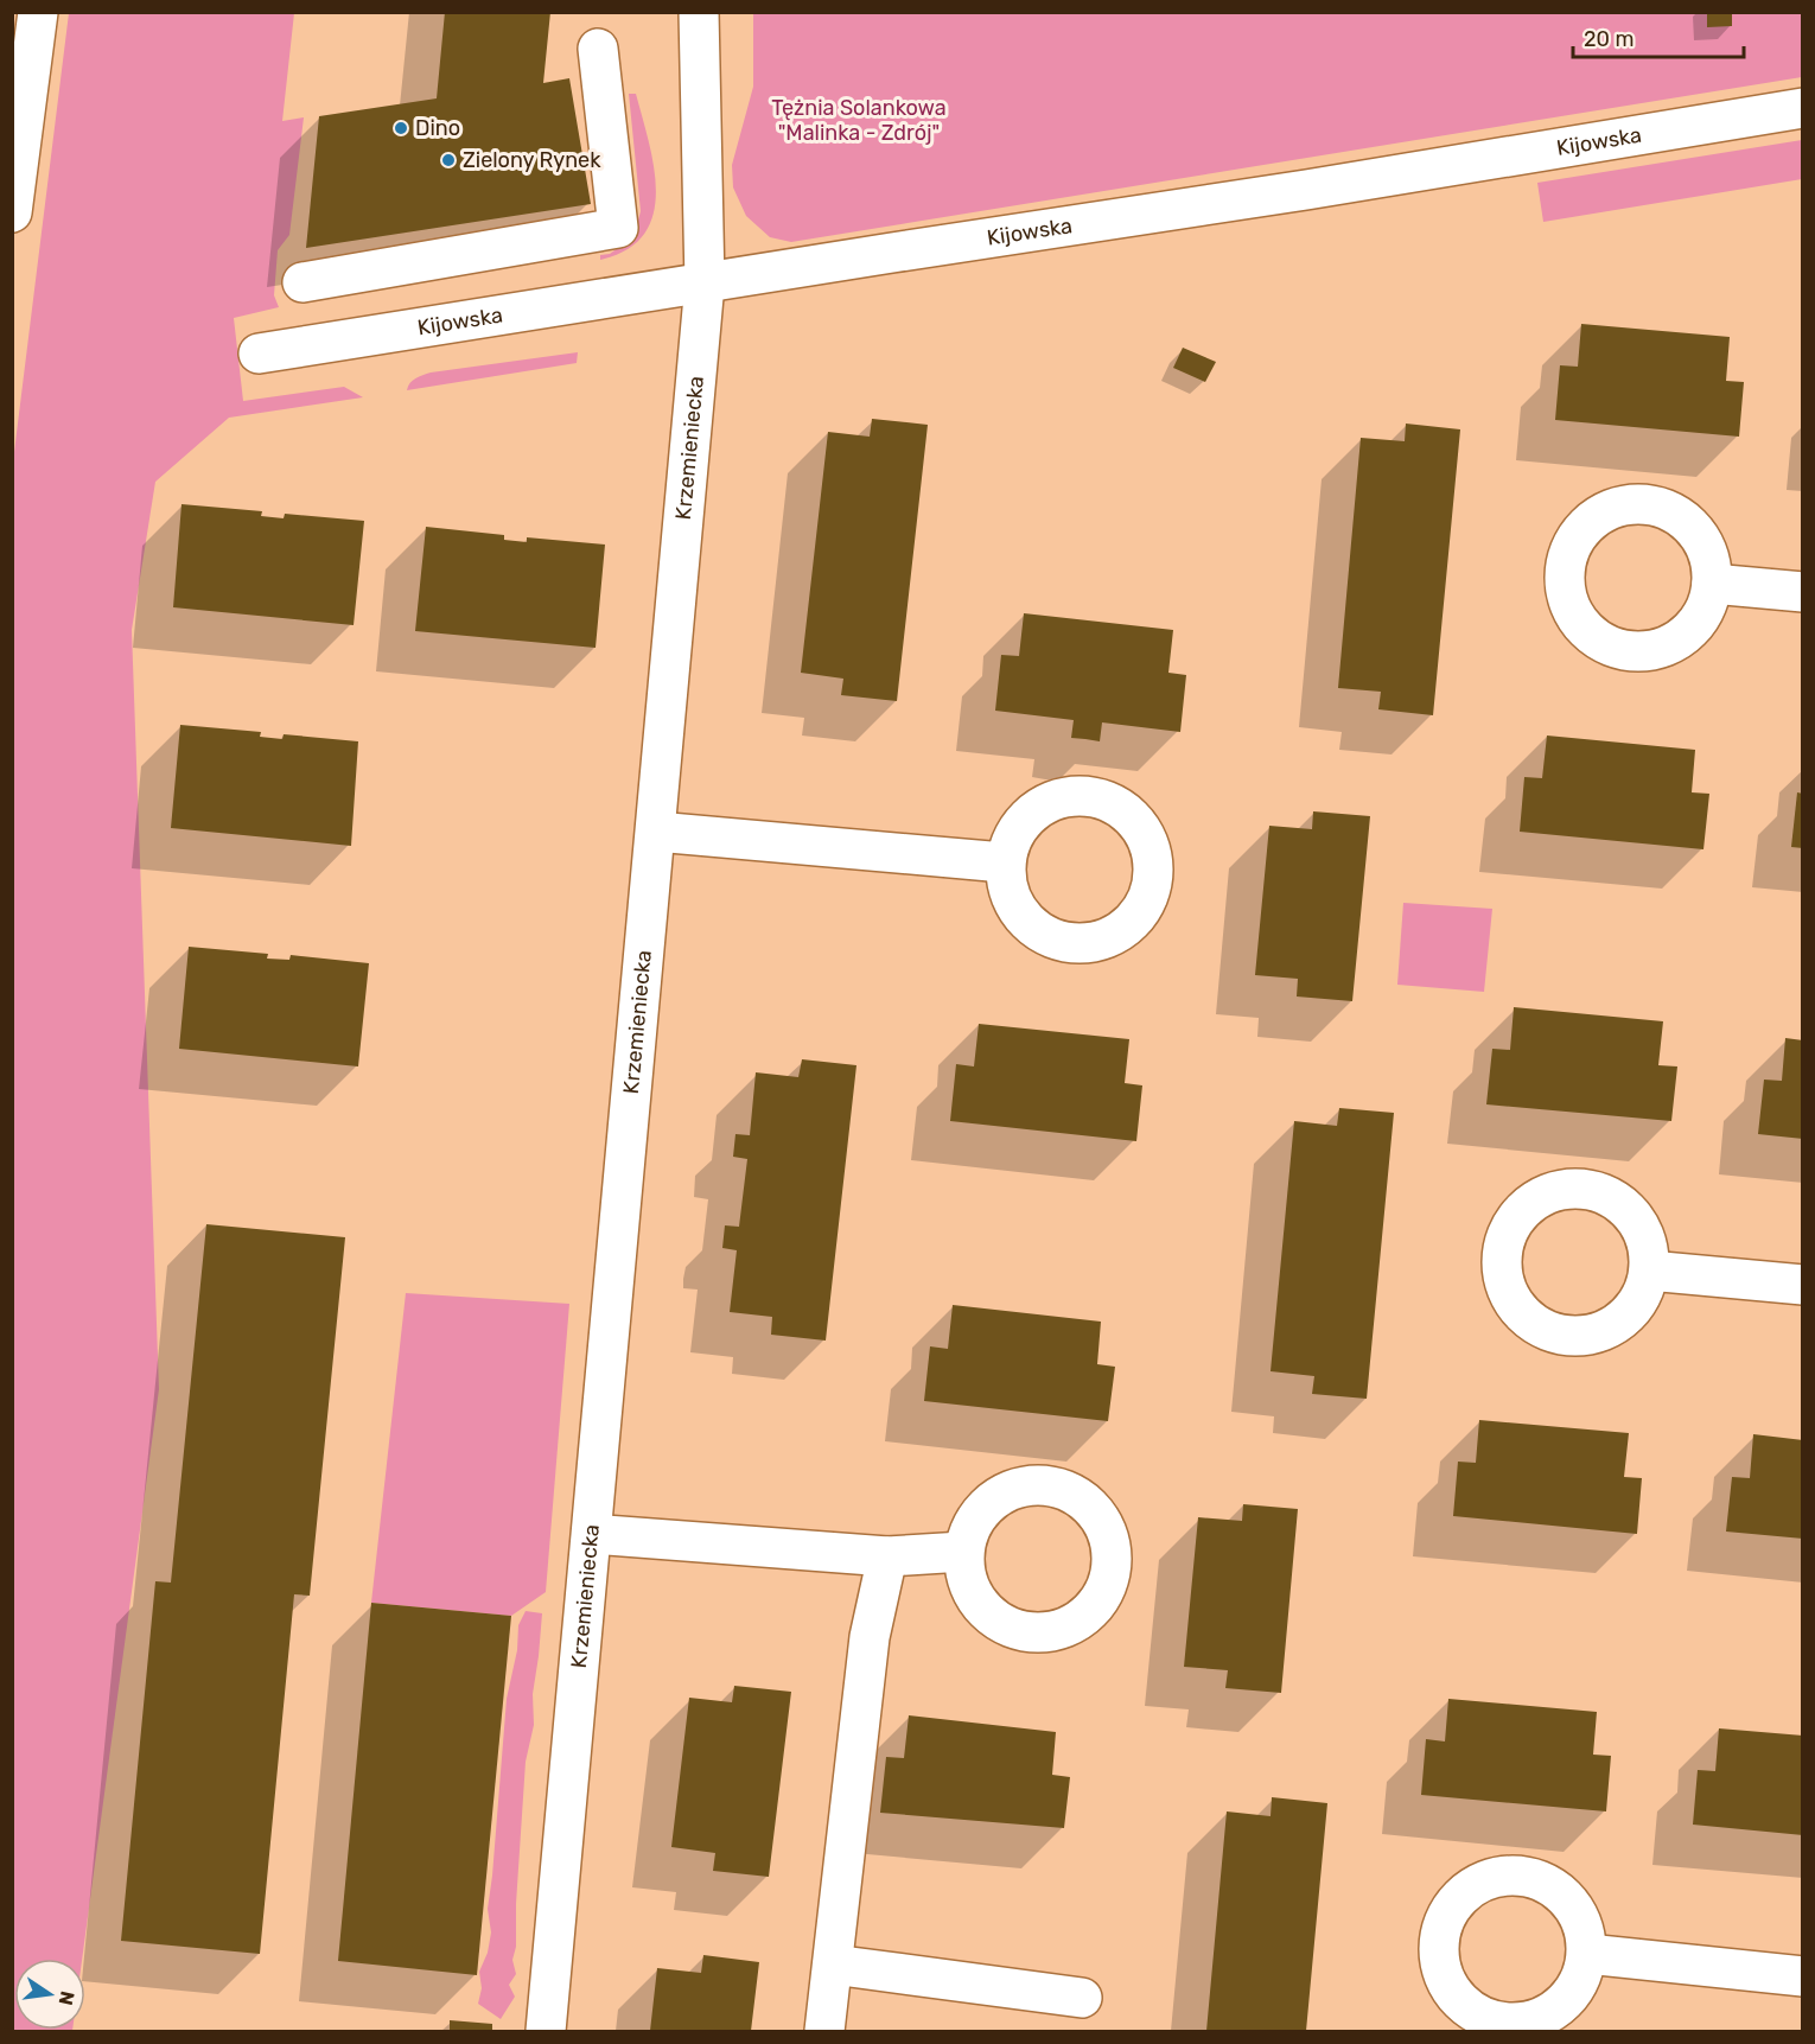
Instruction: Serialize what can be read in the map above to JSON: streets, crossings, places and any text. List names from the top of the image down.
{
  "streets": {
    "street": ["Kijowska", "Krzemieniecka"]
  },
  "crossings": [
    ["Kijowska", "Krzemieniecka"]
  ],
  "parks": ["Tężnia Solankowa \"Malinka - Zdrój\""],
  "places": ["Dino", "Zielony Rynek"],
  "scale_bar": "20 m",
  "north": "right"
}
